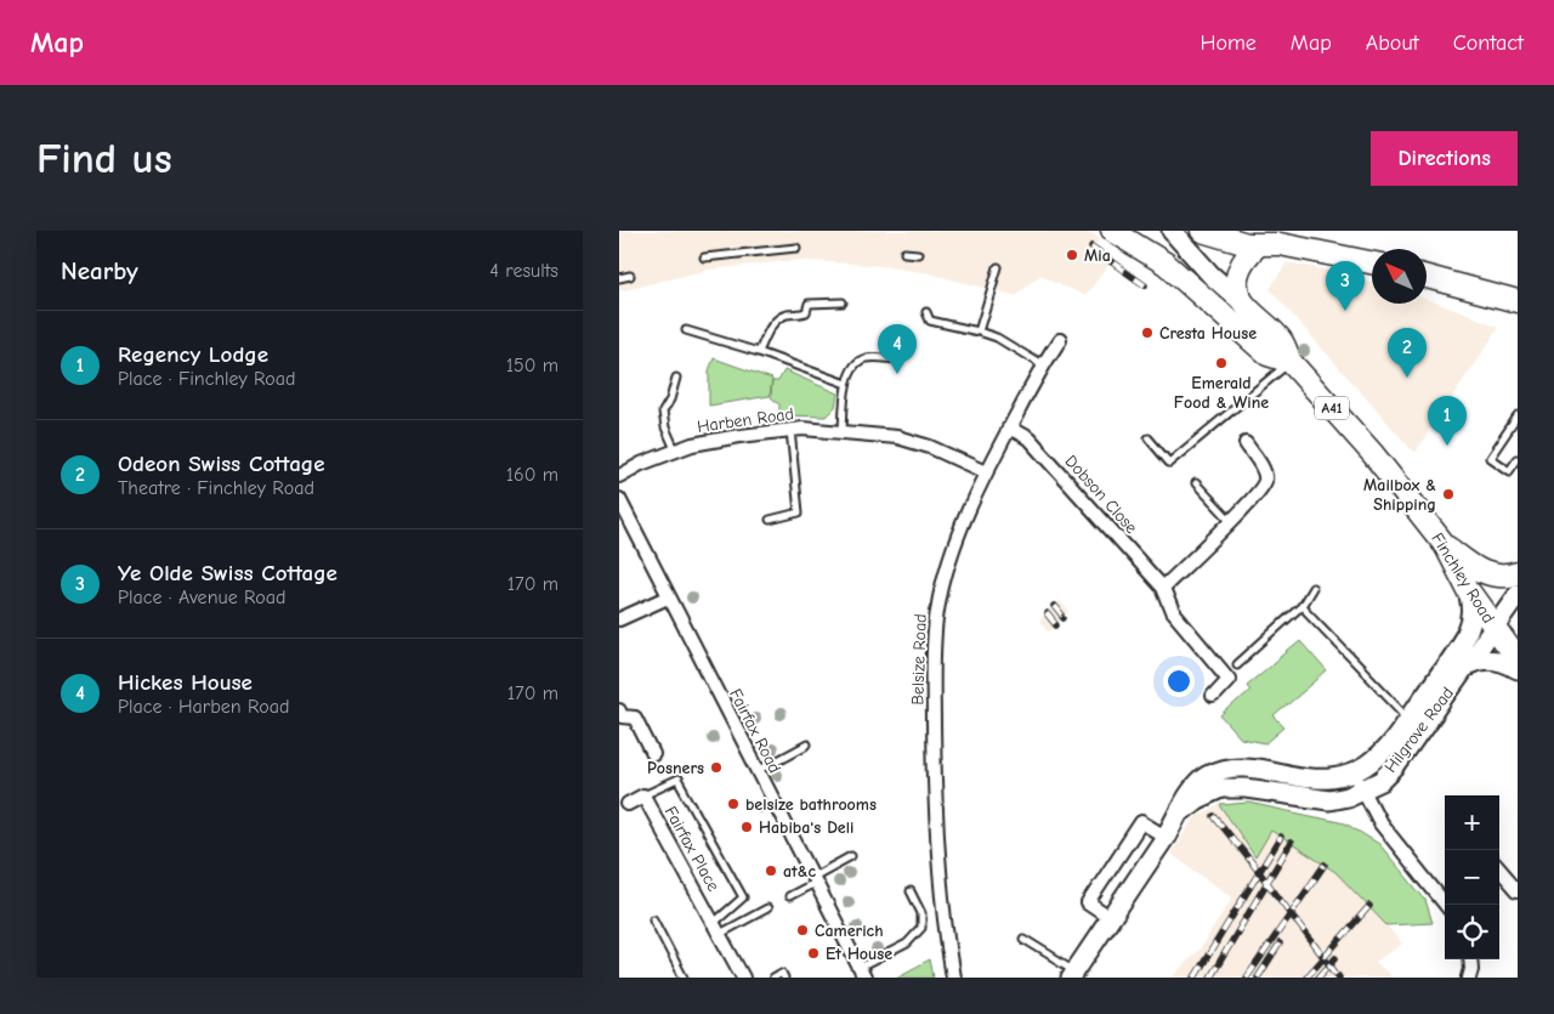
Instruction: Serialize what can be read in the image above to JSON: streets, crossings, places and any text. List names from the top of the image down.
{
  "streets": {
    "highway": ["A41", "Finchley Road"],
    "main road": ["Hilgrove Road"],
    "street": [
      "Harben Road",
      "Dobson Close",
      "Belsize Road",
      "Fairfax Road",
      "Fairfax Place"
    ]
  },
  "crossings": [
    ["A41", "Finchley Road"],
    ["Harben Road", "Belsize Road"],
    ["Dobson Close", "Belsize Road"],
    ["Finchley Road", "Hilgrove Road"]
  ],
  "places": [
    "Mia",
    "Cresta House",
    "Emerald Food & Wine",
    "Mailbox & Shipping",
    "Posners",
    "belsize bathrooms",
    "Habiba's Deli",
    "at&c",
    "Camerich",
    "Et House"
  ],
  "north": "top left",
  "page": {
    "header": "Map",
    "nav": [
      "Home",
      "Map",
      "About",
      "Contact"
    ],
    "buttons": "Directions",
    "title": "Find us",
    "heading": ["Nearby", "4 results"],
    "pins": [
      "3",
      "4",
      "2",
      "1"
    ],
    "list": [
      {
        "mark": "1",
        "name": "Regency Lodge",
        "note": "Place · Finchley Road",
        "value": "150 m"
      },
      {
        "mark": "2",
        "name": "Odeon Swiss Cottage",
        "note": "Theatre · Finchley Road",
        "value": "160 m"
      },
      {
        "mark": "3",
        "name": "Ye Olde Swiss Cottage",
        "note": "Place · Avenue Road",
        "value": "170 m"
      },
      {
        "mark": "4",
        "name": "Hickes House",
        "note": "Place · Harben Road",
        "value": "170 m"
      }
    ],
    "map_buttons": ["+", "−"]
  }
}
